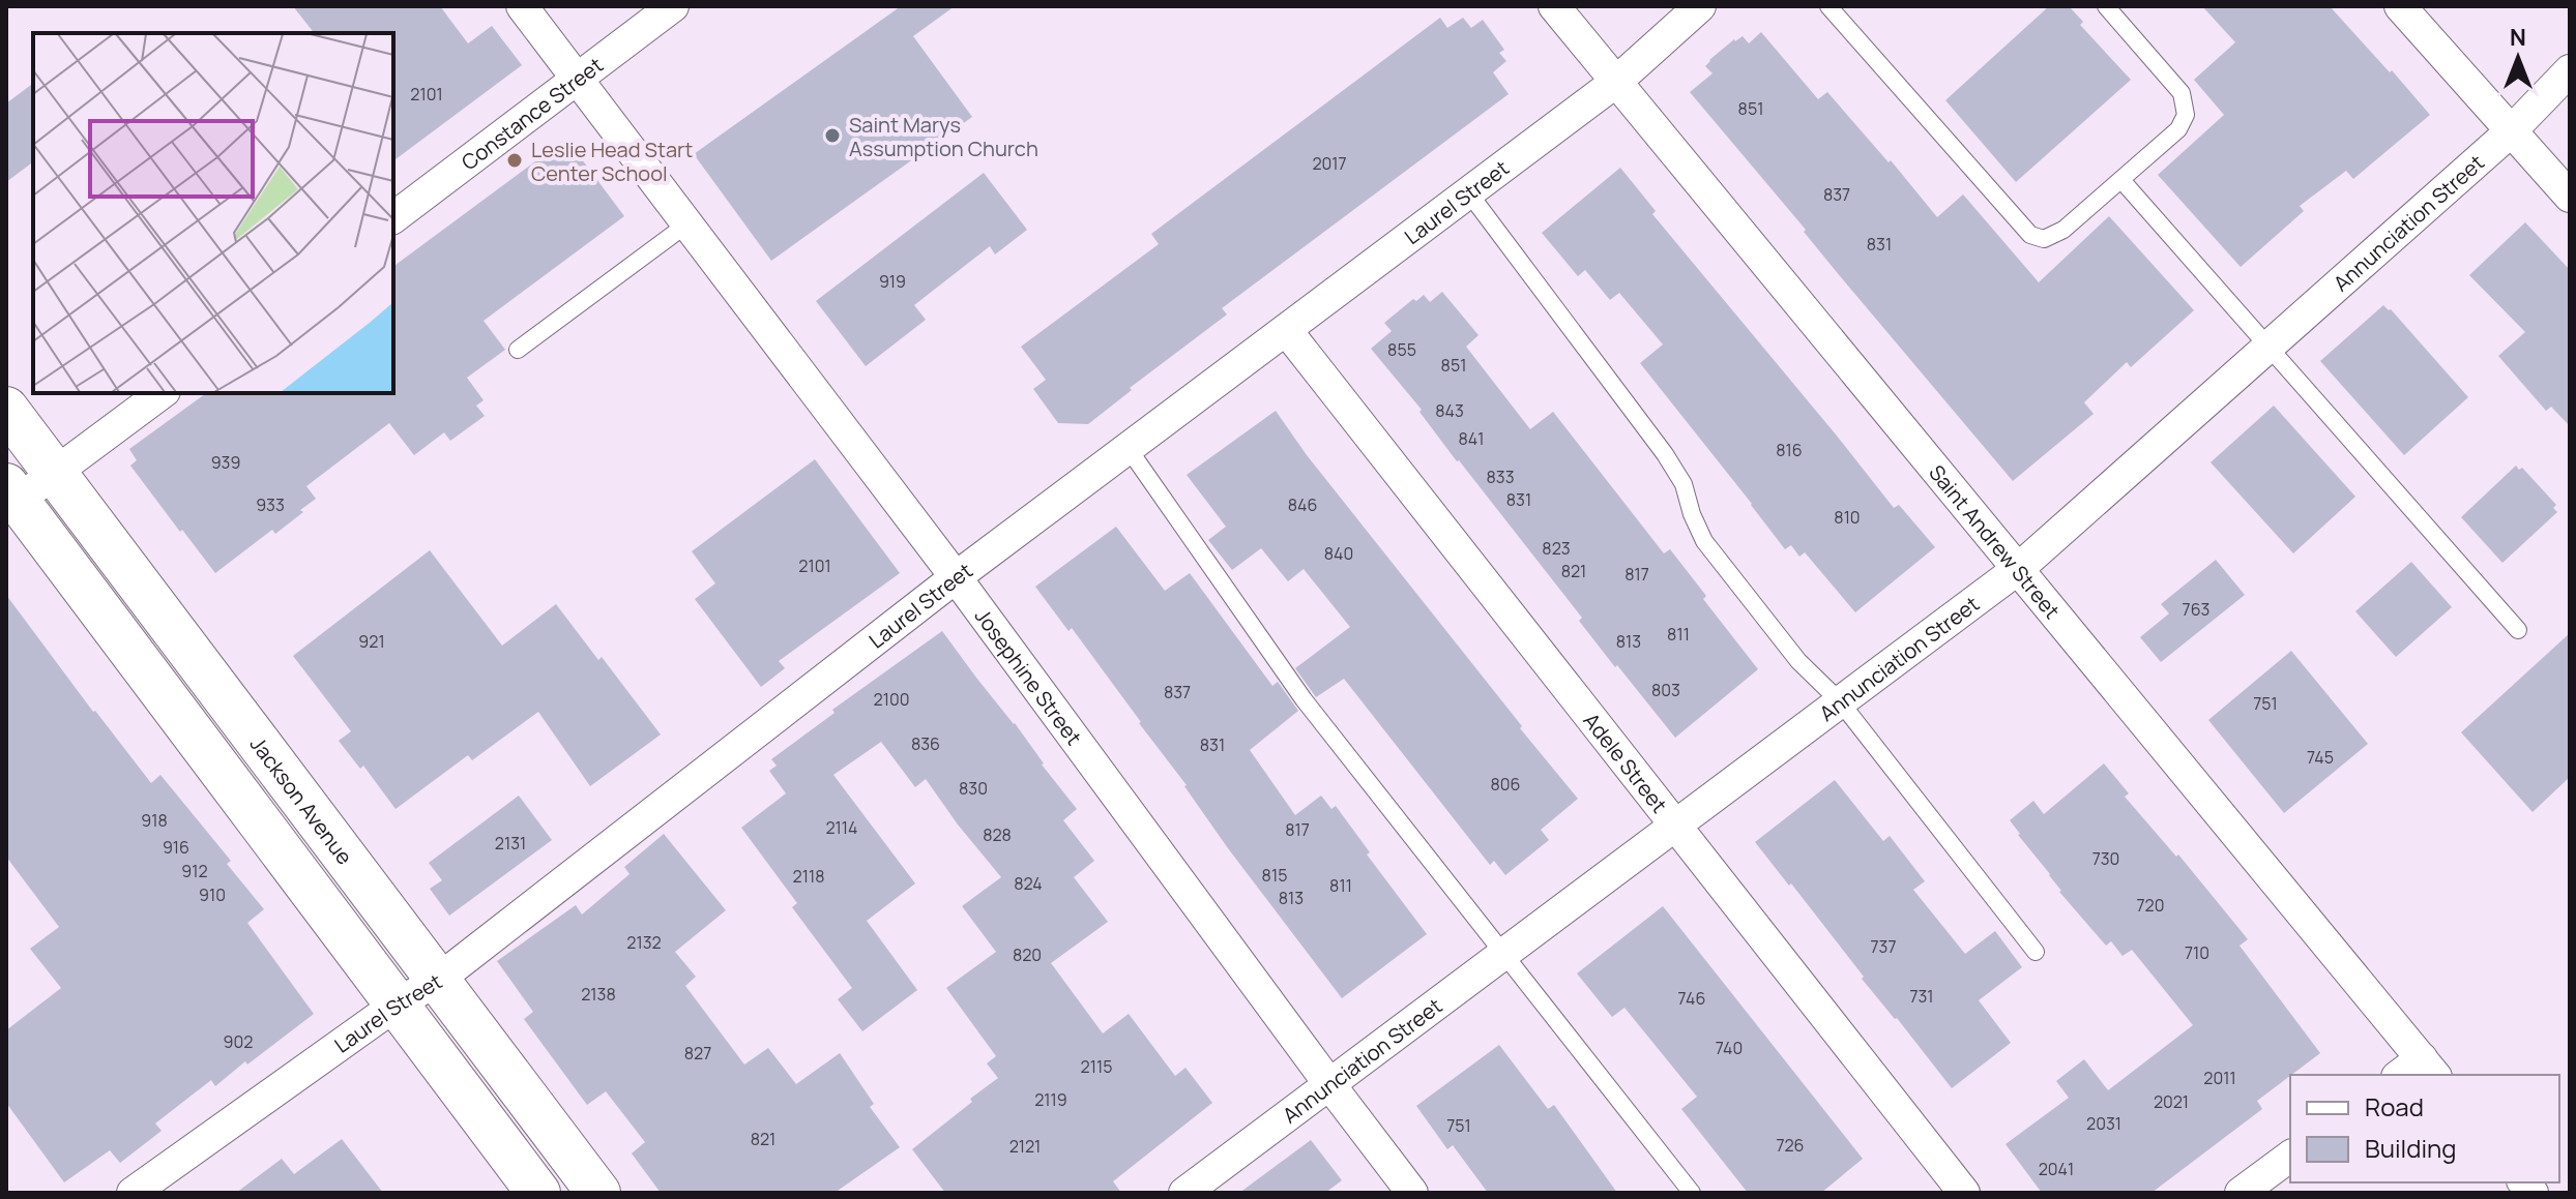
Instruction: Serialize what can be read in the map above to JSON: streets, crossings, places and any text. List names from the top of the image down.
{
  "streets": {
    "street": [
      "Constance Street",
      "Laurel Street",
      "Annunciation Street",
      "Saint Andrew Street",
      "Josephine Street",
      "Adele Street",
      "Jackson Avenue"
    ]
  },
  "crossings": [
    ["Constance Street", "Josephine Street"],
    ["Laurel Street", "Saint Andrew Street"],
    ["Laurel Street", "Josephine Street"],
    ["Laurel Street", "Adele Street"],
    ["Laurel Street", "Jackson Avenue"],
    ["Annunciation Street", "Saint Andrew Street"],
    ["Annunciation Street", "Josephine Street"],
    ["Annunciation Street", "Adele Street"]
  ],
  "places": ["Saint Marys Assumption Church", "Leslie Head Start Center School"],
  "house_numbers": [
    "2101",
    "851",
    "2017",
    "837",
    "831",
    "919",
    "855",
    "851",
    "843",
    "841",
    "816",
    "939",
    "833",
    "831",
    "933",
    "846",
    "810",
    "823",
    "840",
    "2101",
    "821",
    "817",
    "763",
    "811",
    "921",
    "813",
    "803",
    "837",
    "2100",
    "751",
    "836",
    "831",
    "745",
    "806",
    "830",
    "918",
    "2114",
    "817",
    "828",
    "2131",
    "916",
    "730",
    "912",
    "815",
    "2118",
    "824",
    "811",
    "910",
    "813",
    "720",
    "2132",
    "737",
    "710",
    "820",
    "2138",
    "731",
    "746",
    "902",
    "740",
    "827",
    "2115",
    "2011",
    "2119",
    "2021",
    "2031",
    "751",
    "821",
    "726",
    "2121",
    "2041"
  ],
  "legend": ["Road", "Building"],
  "north": "top"
}
